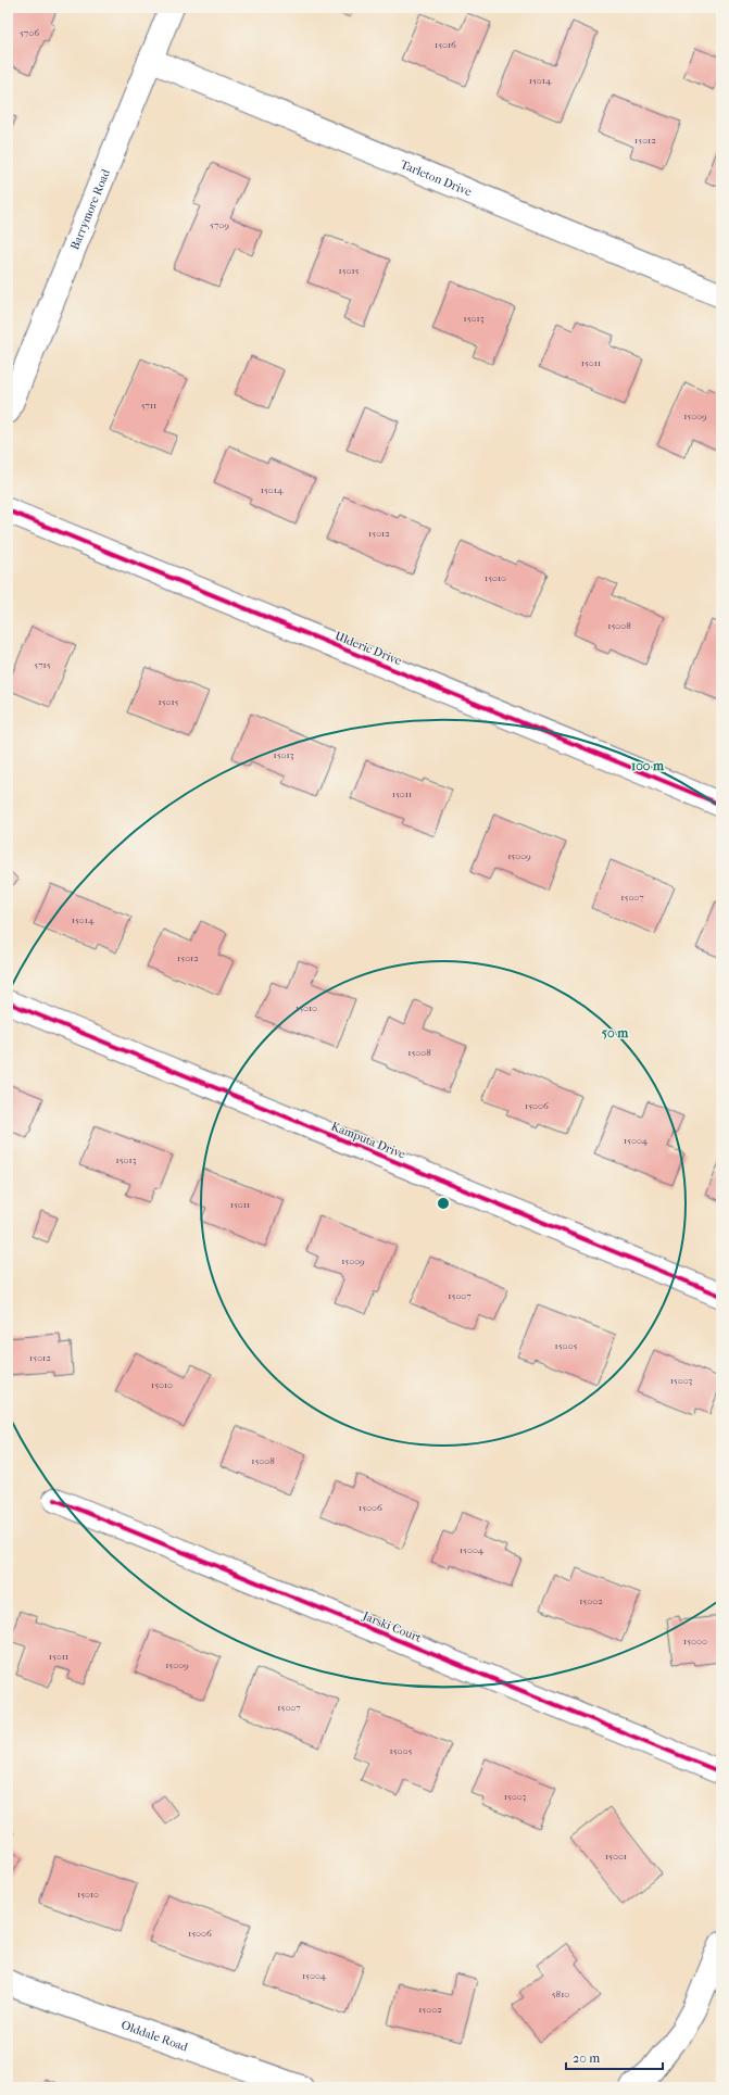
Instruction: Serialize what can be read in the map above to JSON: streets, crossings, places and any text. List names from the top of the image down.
{
  "streets": {
    "street": [
      "Tarleton Drive",
      "Barrymore Road",
      "Ulderic Drive",
      "Kamputa Drive",
      "Jarski Court",
      "Olddale Road"
    ]
  },
  "crossings": [
    ["Tarleton Drive", "Barrymore Road"]
  ],
  "house_numbers": [
    "5706",
    "15016",
    "15014",
    "15012",
    "5709",
    "15015",
    "15013",
    "15011",
    "5711",
    "15009",
    "15014",
    "15012",
    "15010",
    "15008",
    "5715",
    "15015",
    "15013",
    "15011",
    "15009",
    "15007",
    "15014",
    "15012",
    "15010",
    "15008",
    "15006",
    "15004",
    "15013",
    "15011",
    "15009",
    "15007",
    "15005",
    "15012",
    "15003",
    "15010",
    "15008",
    "15006",
    "15004",
    "15002",
    "15000",
    "15011",
    "15009",
    "15007",
    "15005",
    "15003",
    "15001",
    "15010",
    "15006",
    "15004",
    "5810",
    "15002"
  ],
  "scale_bar": "20 m",
  "rings": ["100 m", "50 m"]
}
